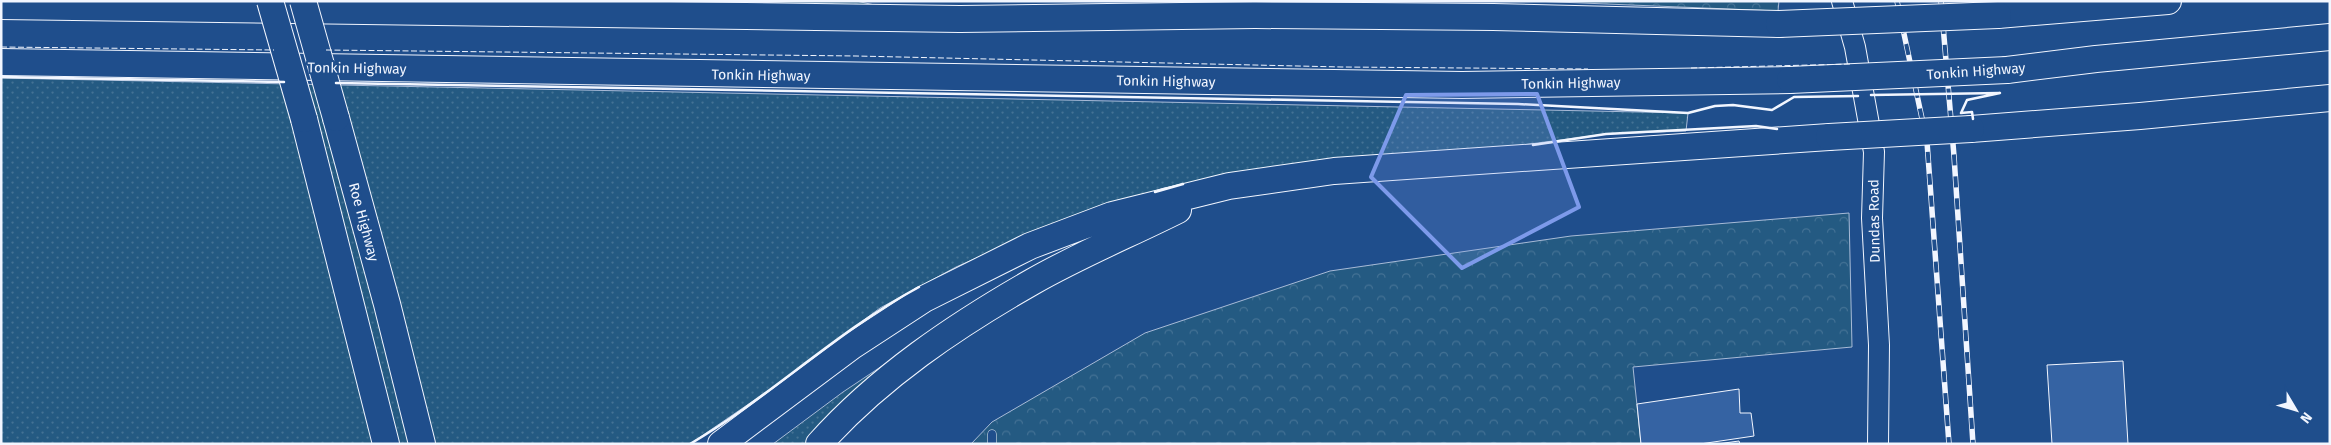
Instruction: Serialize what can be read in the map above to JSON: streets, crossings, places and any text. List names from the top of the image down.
{
  "streets": {
    "highway": ["Tonkin Highway", "Roe Highway"],
    "main road": ["Dundas Road"]
  },
  "north": "bottom right"
}
